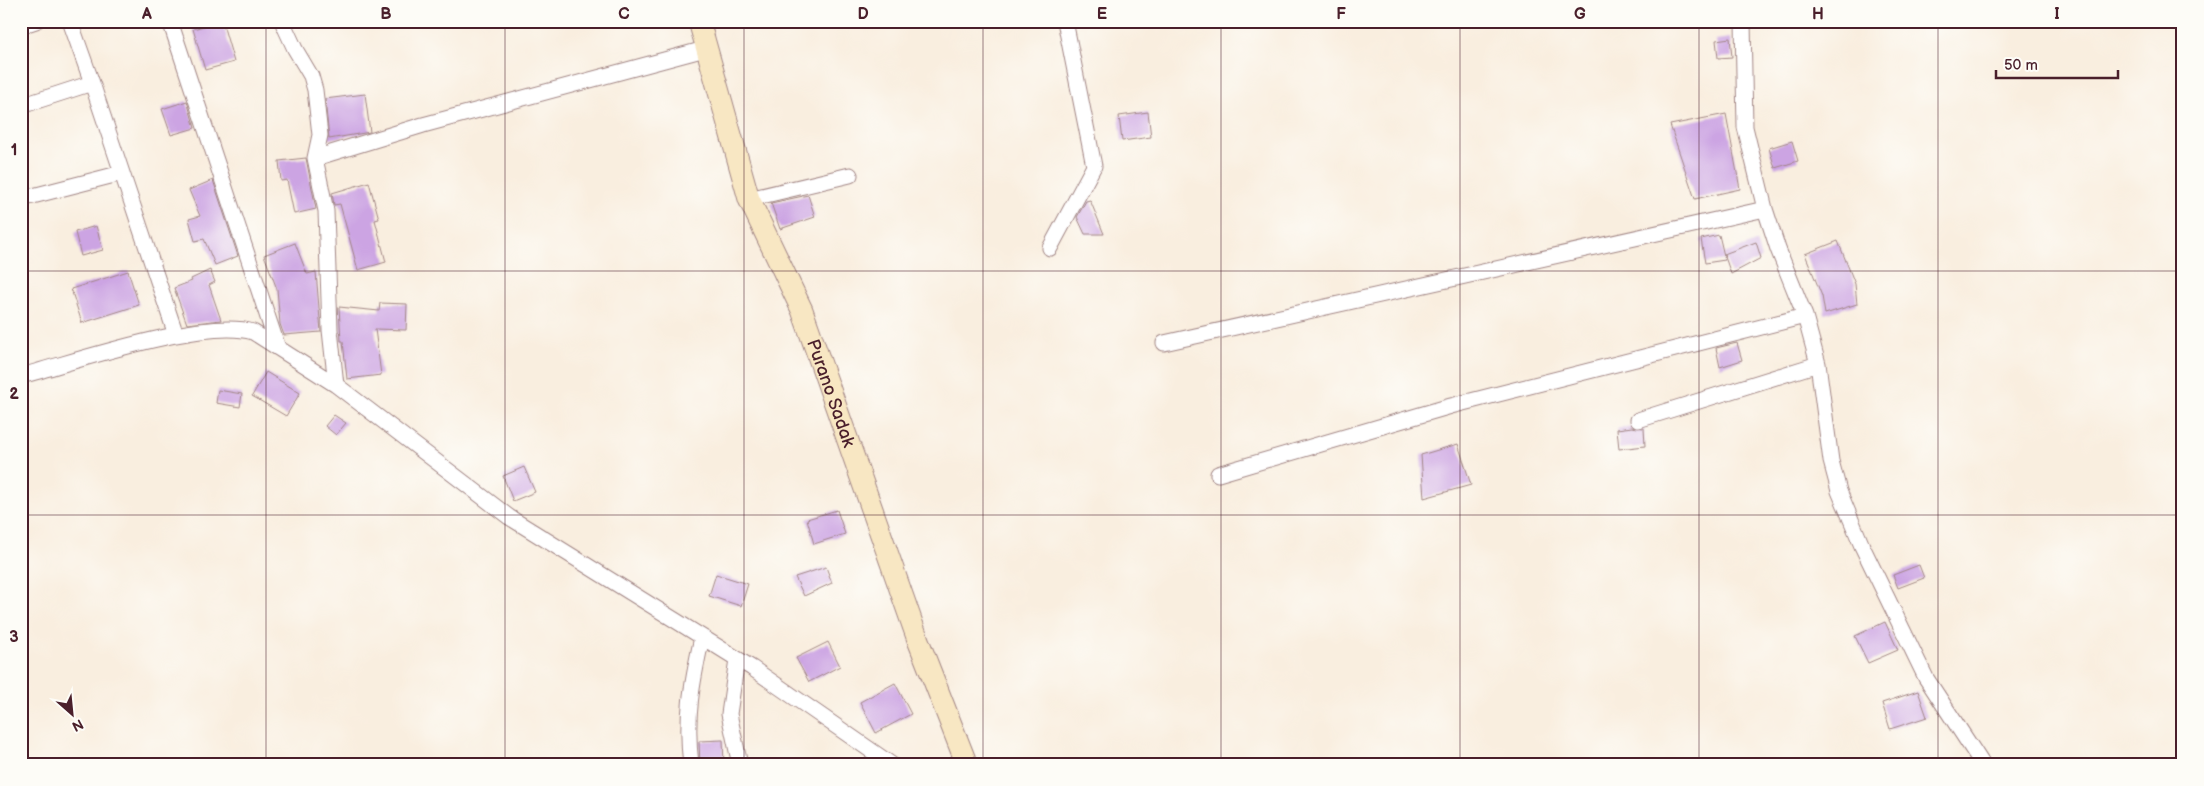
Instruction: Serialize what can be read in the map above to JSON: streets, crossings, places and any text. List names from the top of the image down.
{
  "streets": {
    "main road": ["Purano Sadak"]
  },
  "scale_bar": "50 m",
  "north": "bottom right",
  "grid": {
    "columns": [
      "A",
      "B",
      "C",
      "D",
      "E",
      "F",
      "G",
      "H",
      "I"
    ],
    "rows": ["1", "2", "3"]
  }
}
